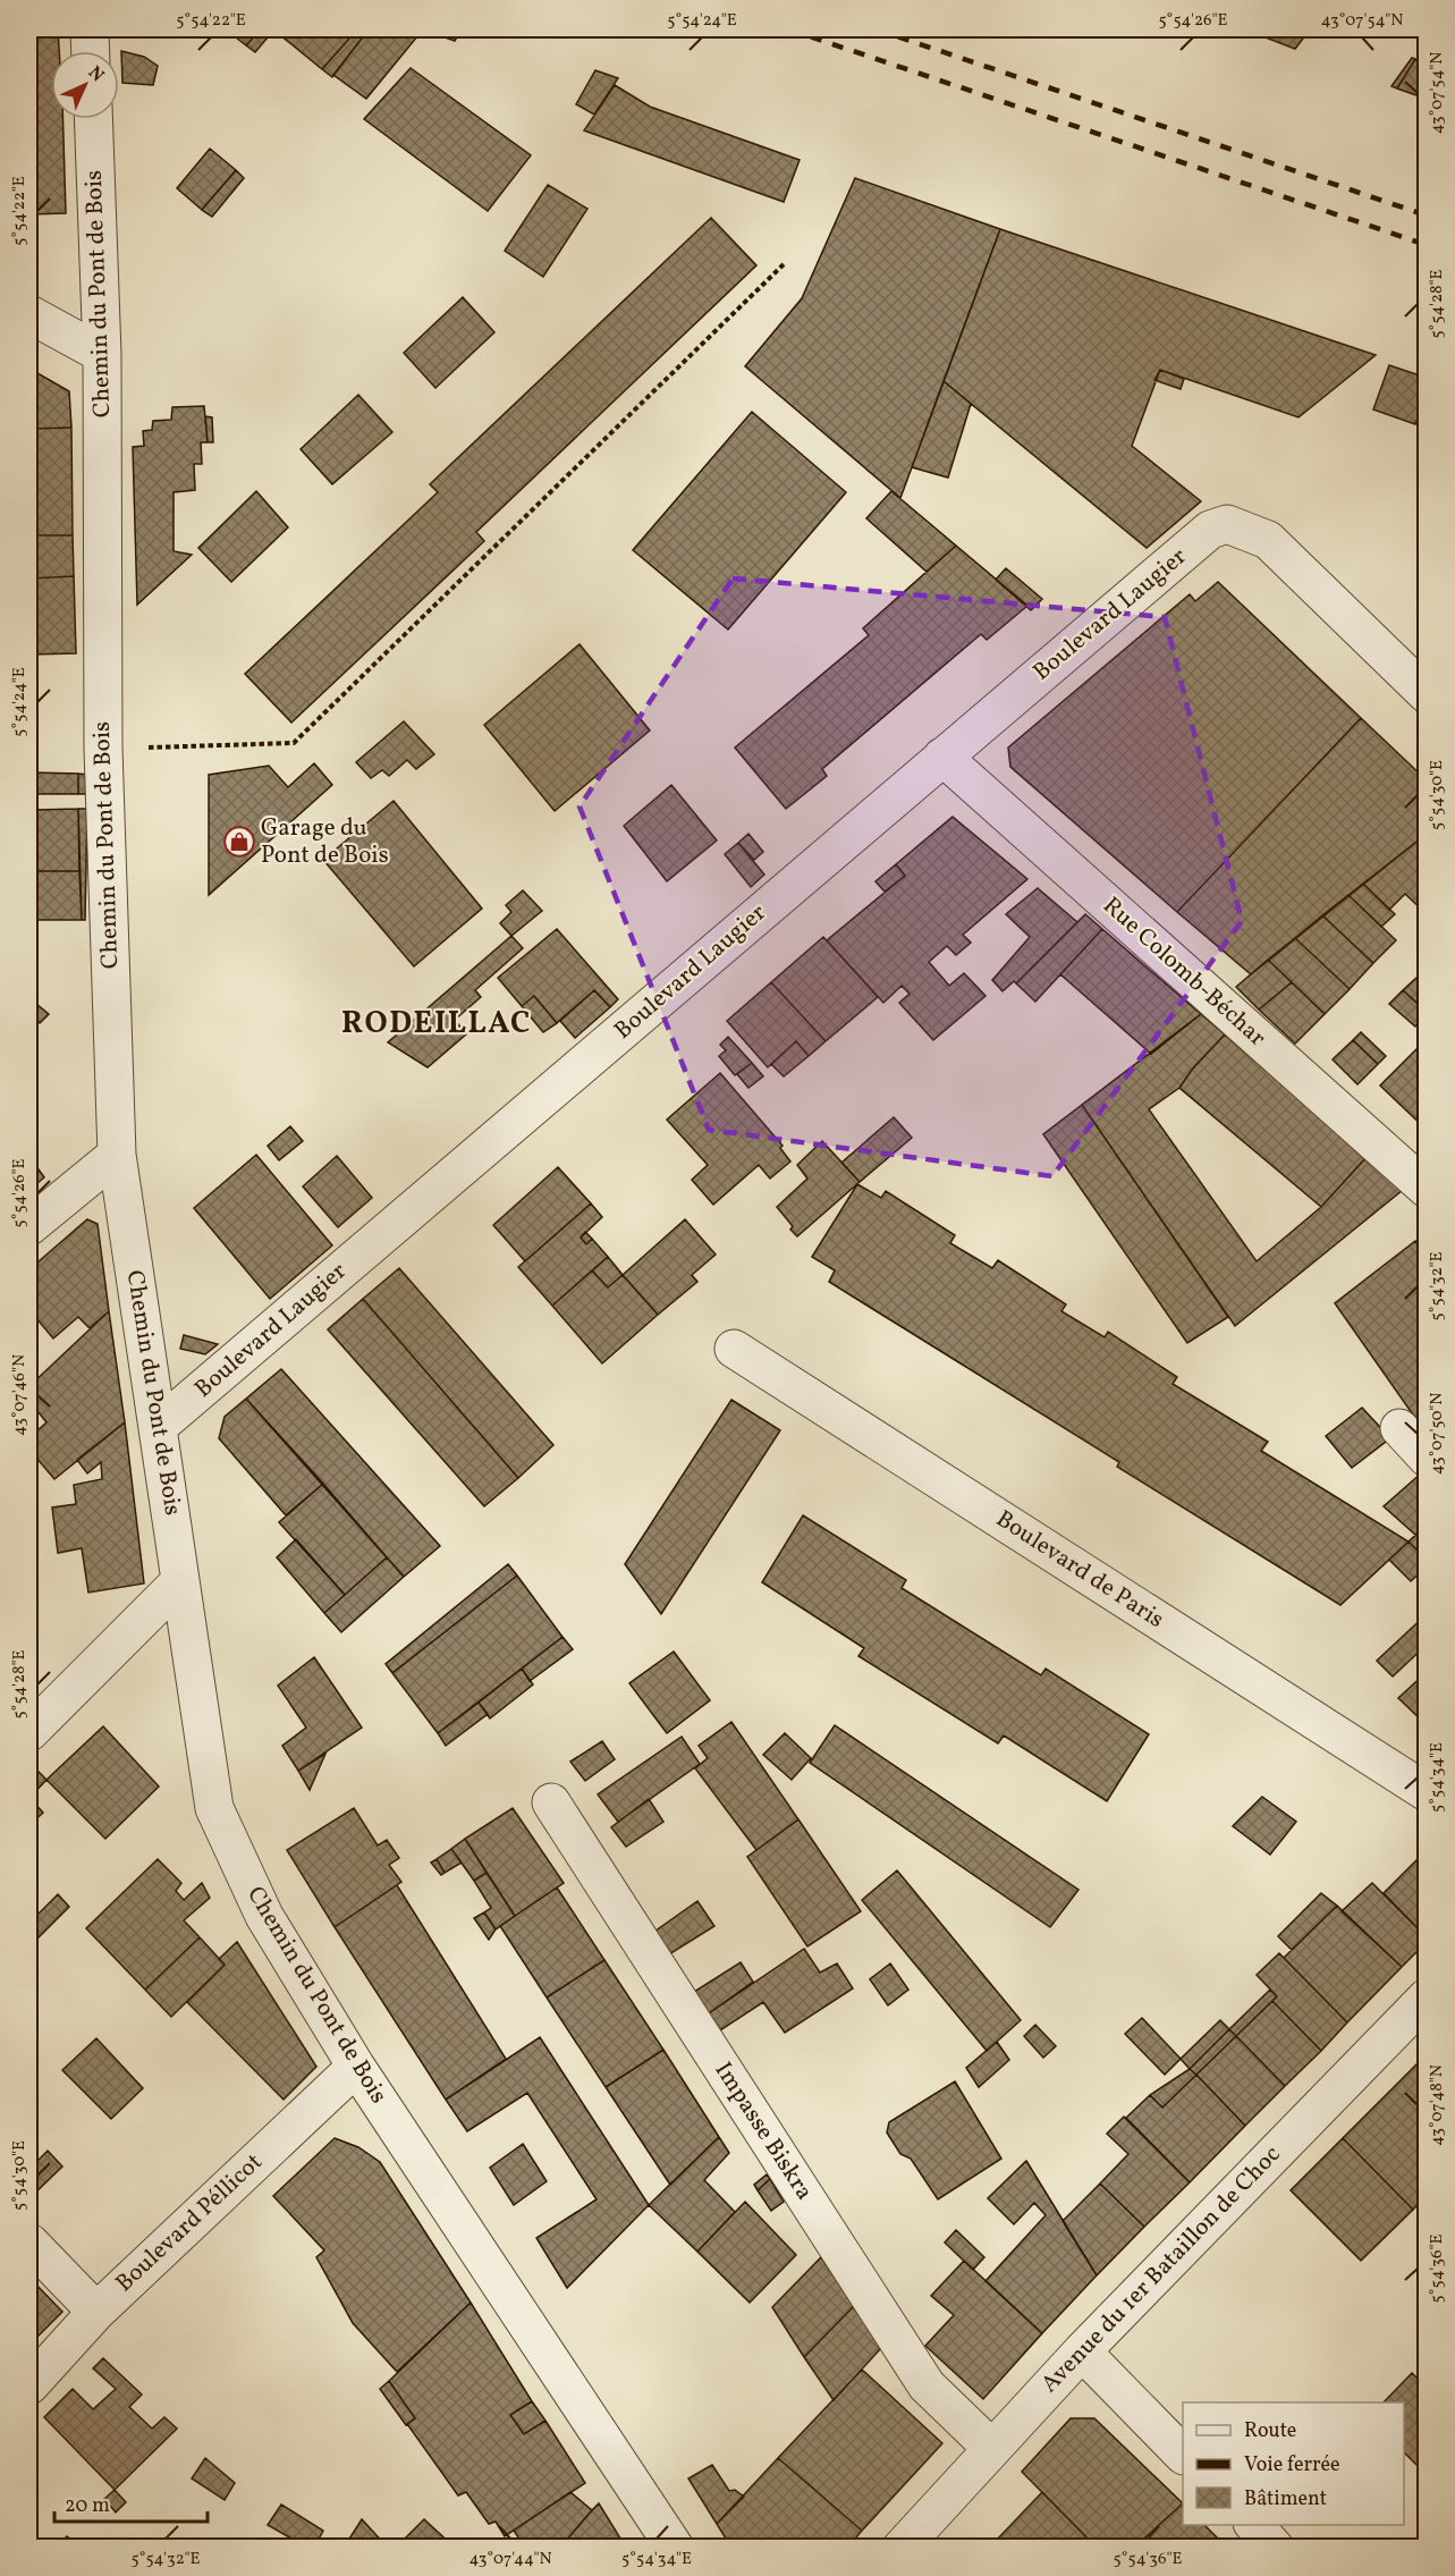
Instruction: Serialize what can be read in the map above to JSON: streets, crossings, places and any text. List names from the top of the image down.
{
  "streets": {
    "street": [
      "Chemin du Pont de Bois",
      "Boulevard Laugier",
      "Rue Colomb-Béchar",
      "Boulevard de Paris",
      "Impasse Biskra",
      "Boulevard Péllicot",
      "Avenue du 1er Bataillon de Choc"
    ]
  },
  "crossings": [
    ["Chemin du Pont de Bois", "Boulevard Laugier"],
    ["Chemin du Pont de Bois", "Boulevard Péllicot"],
    ["Boulevard Laugier", "Rue Colomb-Béchar"],
    ["Impasse Biskra", "Avenue du 1er Bataillon de Choc"]
  ],
  "districts": ["RODEILLAC"],
  "places": {
    "shop": ["Garage du Pont de Bois"]
  },
  "legend": ["Route", "Voie ferrée", "Bâtiment"],
  "scale_bar": "20 m",
  "north": "top right",
  "coordinates": [
    "5°54'22\"E",
    "5°54'24\"E",
    "5°54'26\"E",
    "43°07'54\"N",
    "5°54'28\"E",
    "5°54'30\"E",
    "5°54'32\"E",
    "43°07'46\"N",
    "43°07'50\"N",
    "5°54'34\"E",
    "43°07'48\"N",
    "5°54'36\"E",
    "43°07'44\"N"
  ]
}
